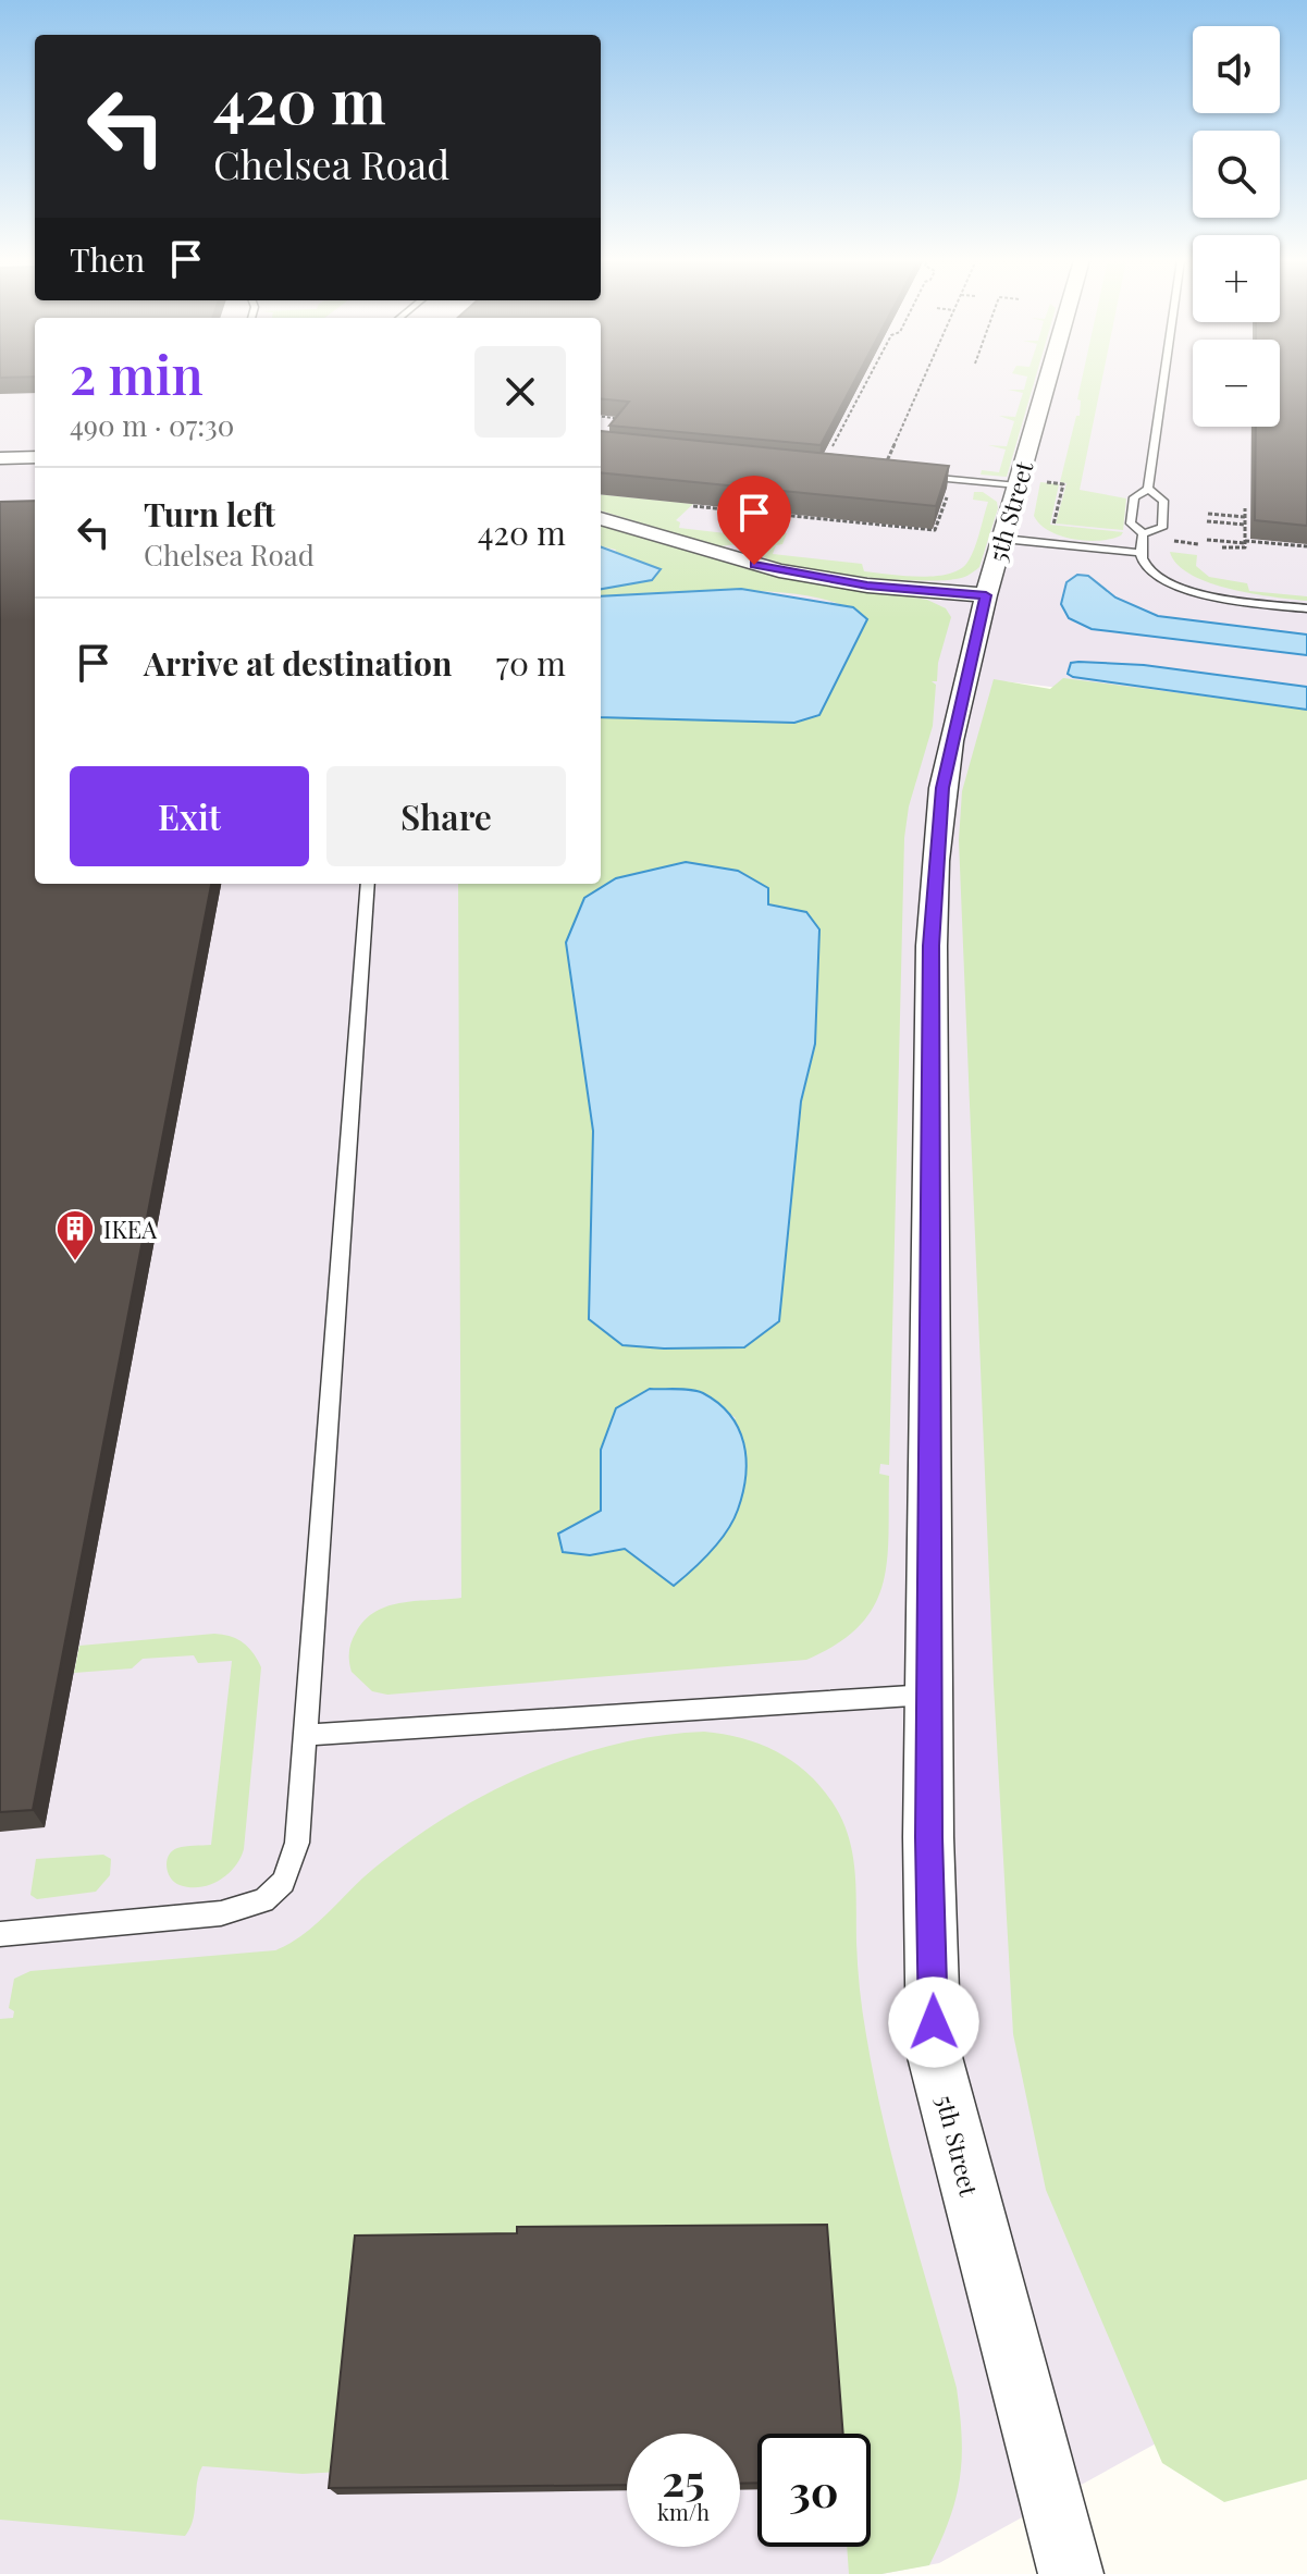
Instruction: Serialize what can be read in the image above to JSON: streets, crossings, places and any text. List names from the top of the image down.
{
  "streets": {
    "street": ["5th Street"]
  },
  "places": {
    "building": ["IKEA"]
  },
  "page": {
    "map_buttons": ["+", "−"],
    "turn": ["420 m", "Chelsea Road"],
    "then": "Then",
    "heading": ["2 min", "490 m · 07:30"],
    "list": [
      {
        "name": "Turn left",
        "note": "Chelsea Road",
        "value": "420 m"
      },
      {
        "name": "Arrive at destination",
        "value": "70 m"
      }
    ],
    "buttons": ["Exit", "Share"],
    "speed": "25 km/h",
    "limit": "30"
  }
}
